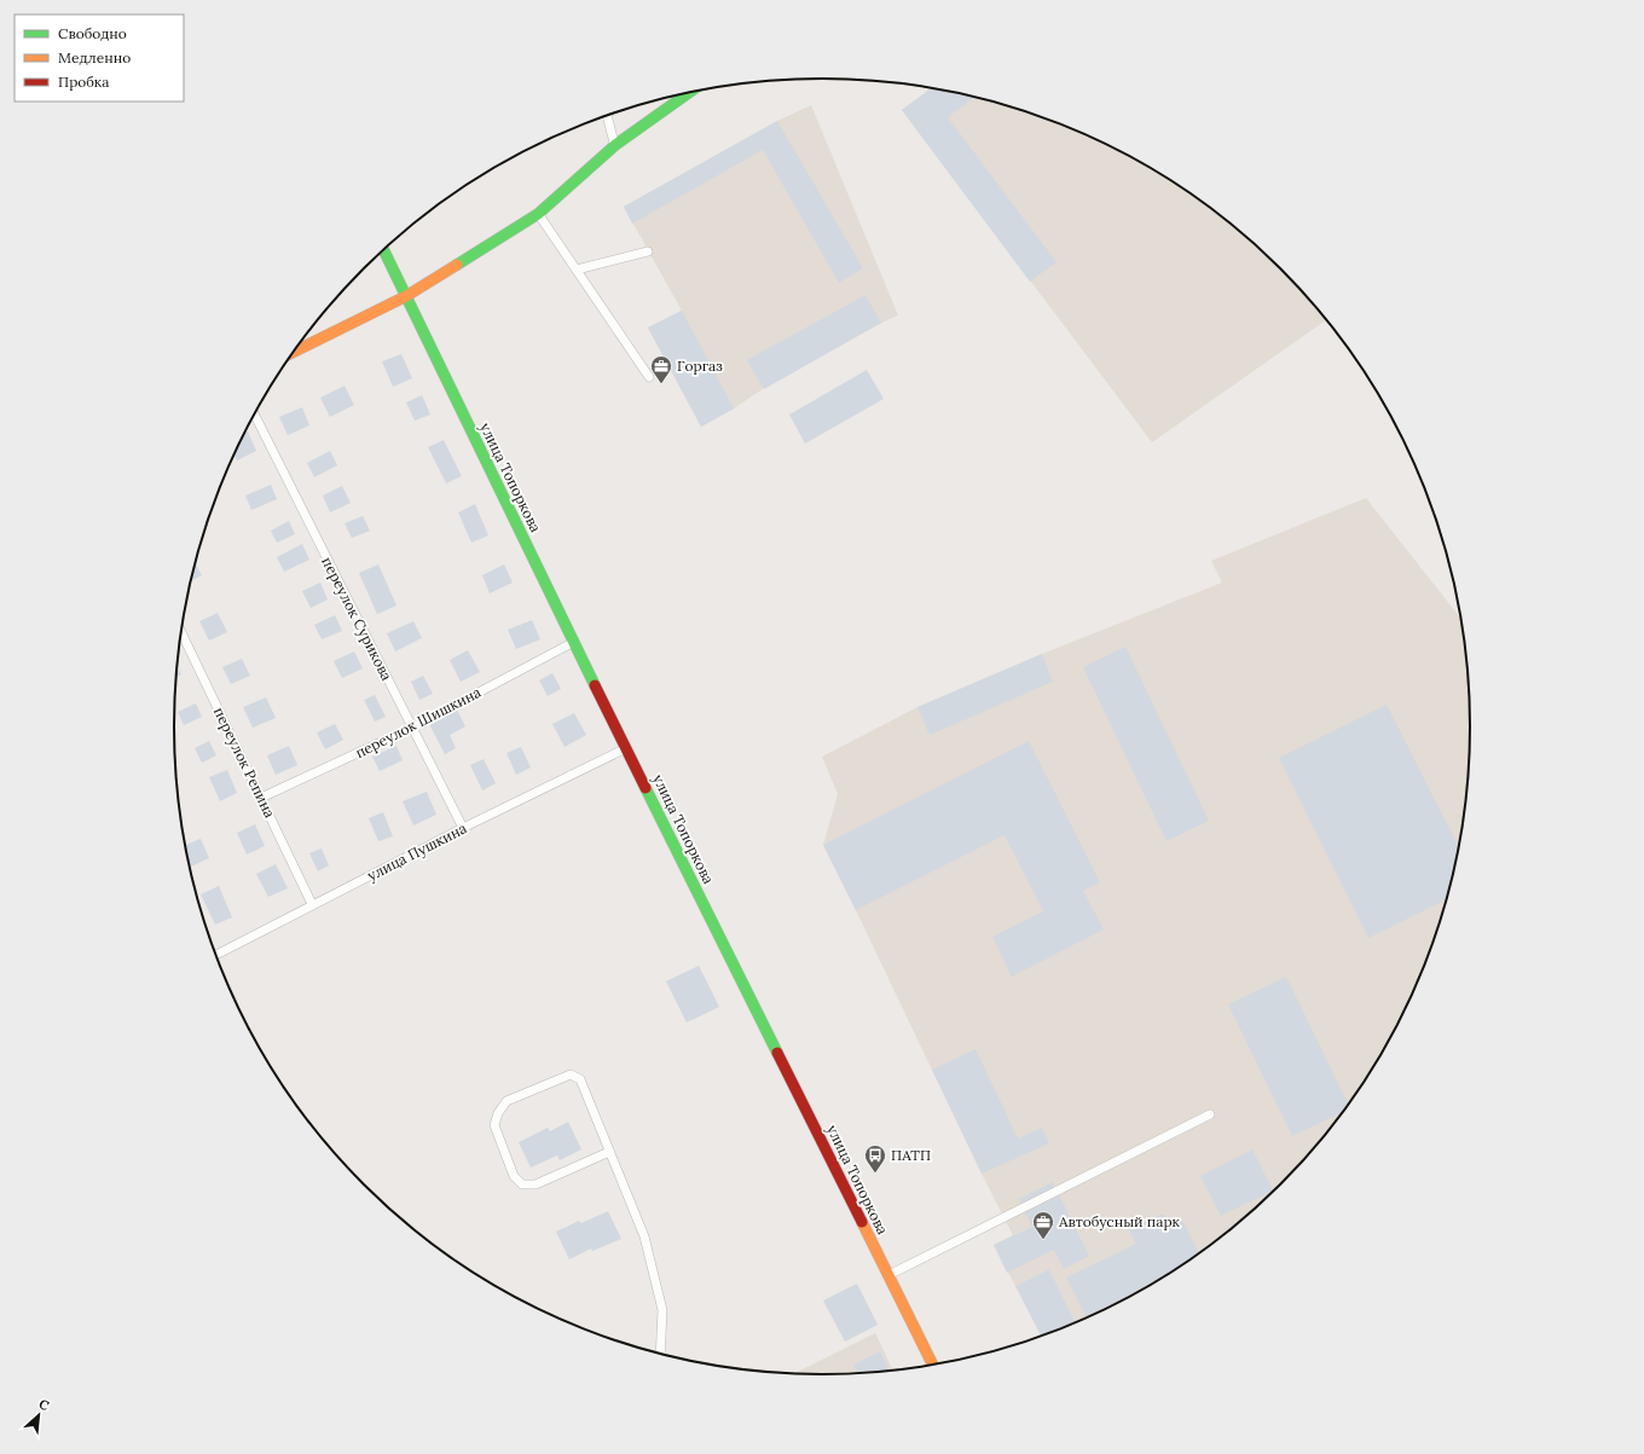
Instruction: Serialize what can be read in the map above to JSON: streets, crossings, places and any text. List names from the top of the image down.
{
  "streets": {
    "main road": ["улица Топоркова"],
    "lane": [
      "переулок Сурикова",
      "переулок Шишкина",
      "переулок Репина",
      "улица Пушкина"
    ]
  },
  "crossings": [
    ["улица Топоркова", "переулок Шишкина"],
    ["улица Топоркова", "улица Пушкина"],
    ["переулок Сурикова", "переулок Шишкина"],
    ["переулок Сурикова", "улица Пушкина"],
    ["переулок Шишкина", "переулок Репина"],
    ["переулок Репина", "улица Пушкина"]
  ],
  "places": {
    "office": ["Горгаз", "Автобусный парк"],
    "bus stop": ["ПАТП"]
  },
  "legend": ["Свободно", "Медленно", "Пробка"],
  "north": "top right"
}
